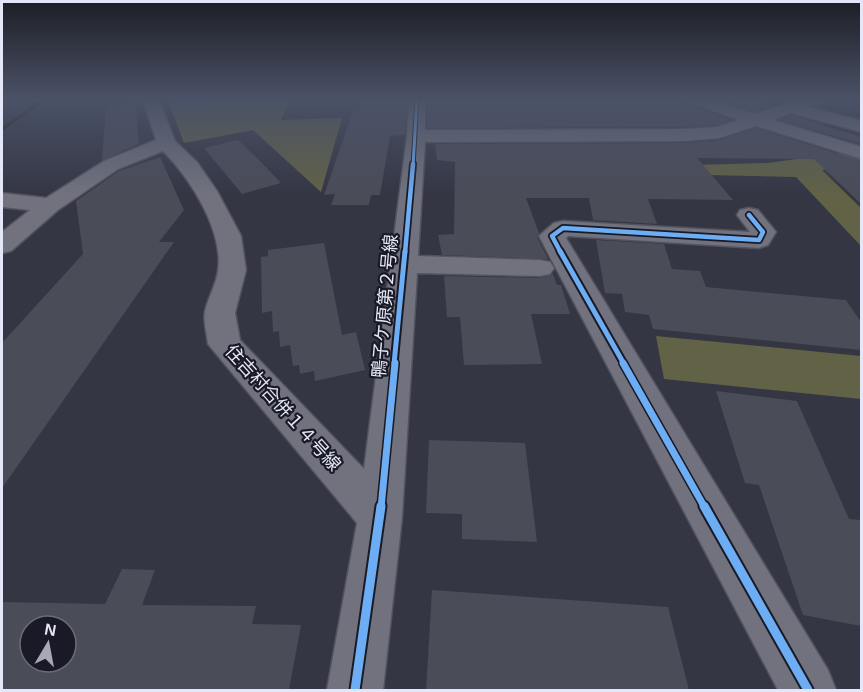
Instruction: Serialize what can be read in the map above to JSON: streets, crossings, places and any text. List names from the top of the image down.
{
  "streets": {
    "street": ["鴨子ケ原第２号線", "住吉村合併１４号線"]
  },
  "crossings": [
    ["鴨子ケ原第２号線", "住吉村合併１４号線"]
  ],
  "north": "top"
}
